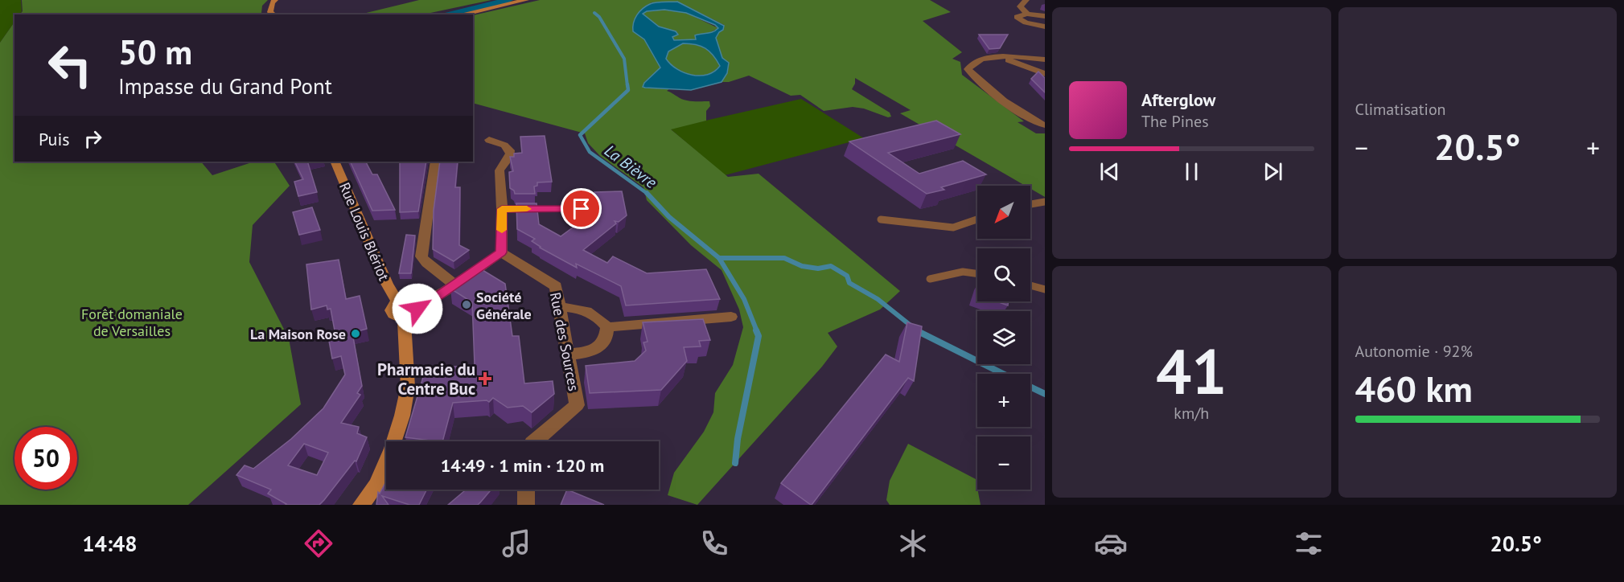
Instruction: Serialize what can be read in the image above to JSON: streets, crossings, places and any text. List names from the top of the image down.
{
  "streets": {
    "main road": ["Rue Louis Blériot"],
    "street": ["Rue des Sources"]
  },
  "water": ["La Bièvre"],
  "parks": ["Forêt domaniale de Versailles"],
  "places": {
    "other": ["Société Générale", "La Maison Rose"],
    "health": ["Pharmacie du Centre Buc"]
  },
  "north": "bottom left",
  "page": {
    "tile": [
      "Climatisation",
      ["41", "km/h"],
      ["Autonomie · 92%", "460 km"]
    ],
    "turn": ["50 m", "Impasse du Grand Pont"],
    "song": ["Afterglow", "The Pines"],
    "then": "Puis",
    "heat": ["−", "20.5°", "+"],
    "map_buttons": ["+", "−"],
    "limit": "50",
    "trip": "14:49 · 1 min · 120 m",
    "tabs": ["14:48", "20.5°"]
  }
}
